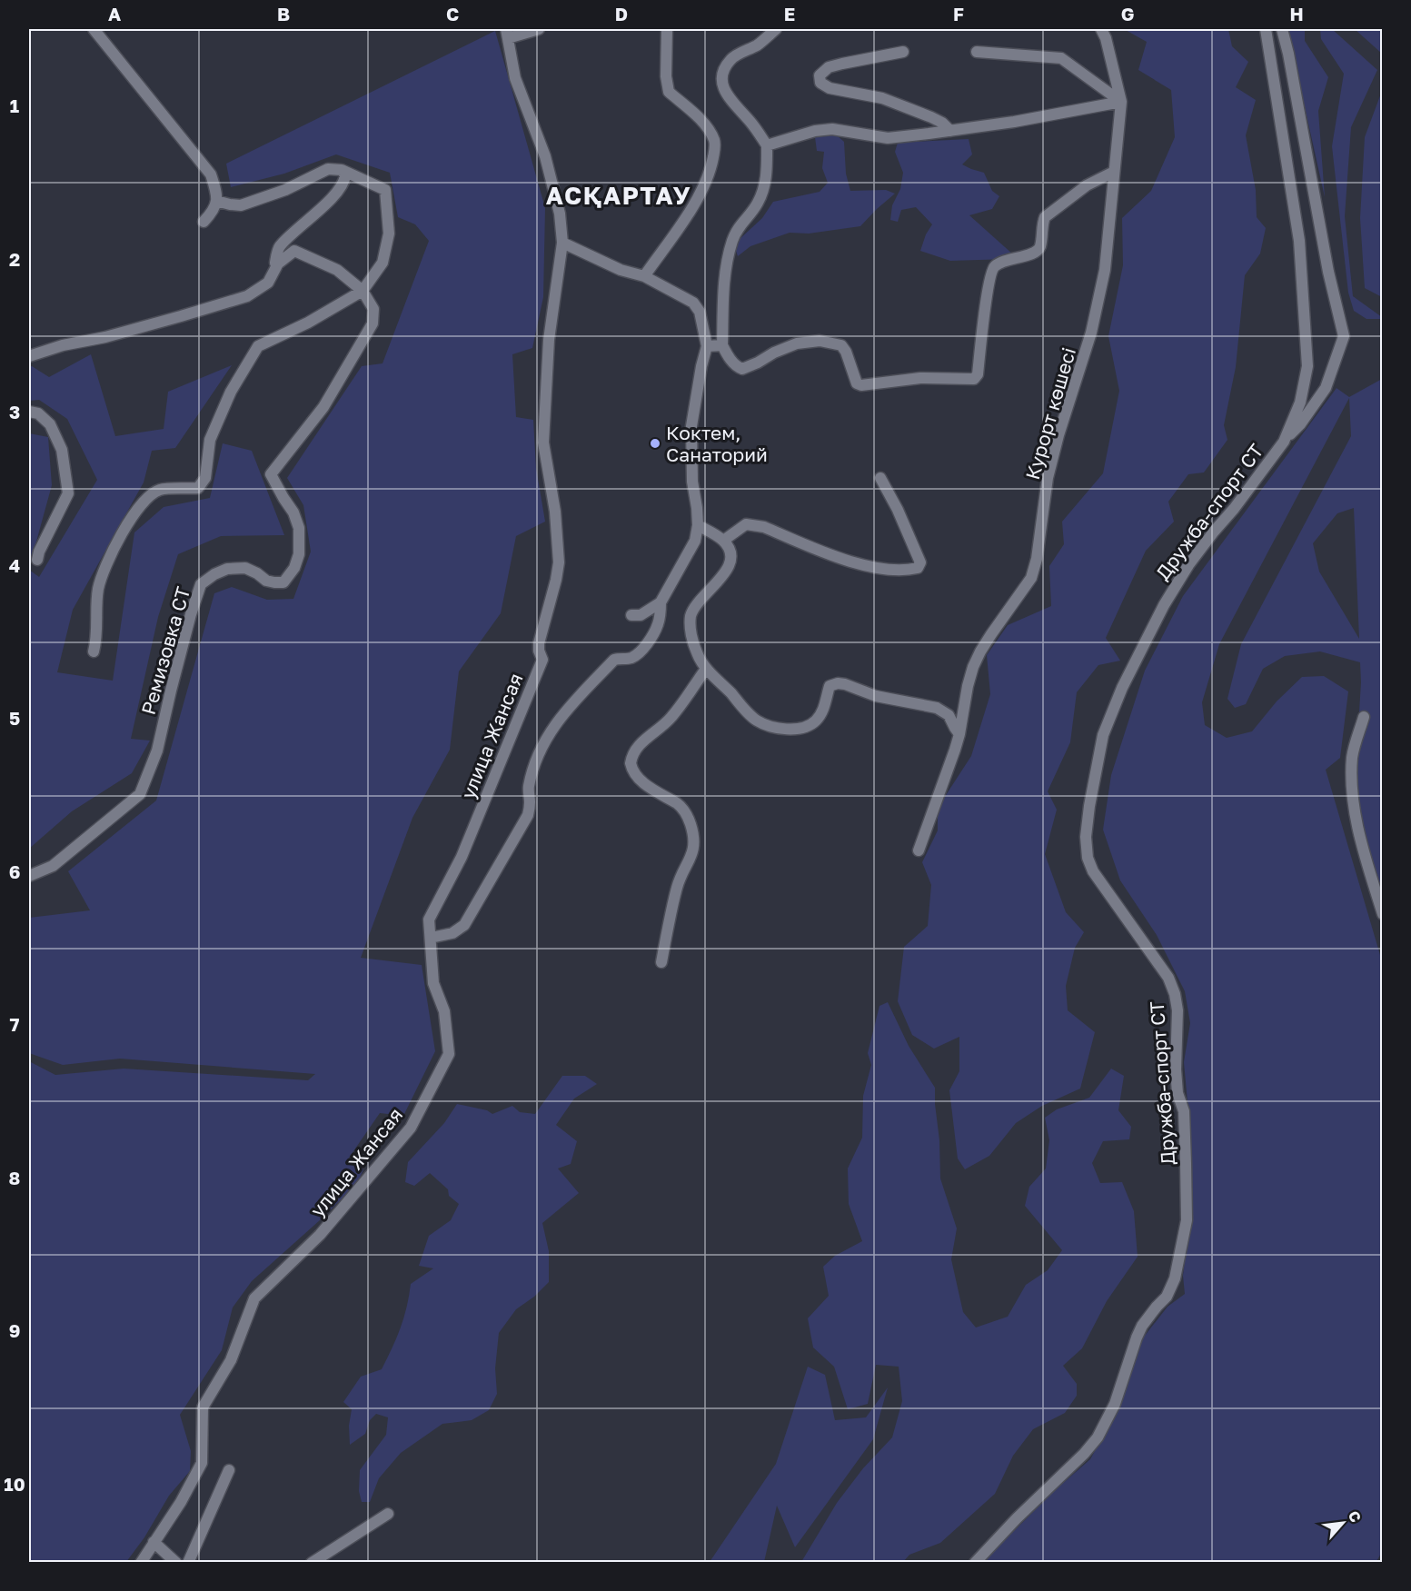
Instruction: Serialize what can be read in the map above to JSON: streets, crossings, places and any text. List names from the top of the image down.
{
  "streets": {
    "street": [
      "Курорт көшесі",
      "Дружба-спорт СТ",
      "Ремизовка СТ",
      "улица Жансая"
    ]
  },
  "districts": ["АСҚАРТАУ"],
  "places": ["Коктем, Санаторий"],
  "north": "top right",
  "grid": {
    "columns": [
      "A",
      "B",
      "C",
      "D",
      "E",
      "F",
      "G",
      "H"
    ],
    "rows": [
      "1",
      "2",
      "3",
      "4",
      "5",
      "6",
      "7",
      "8",
      "9",
      "10"
    ]
  }
}
